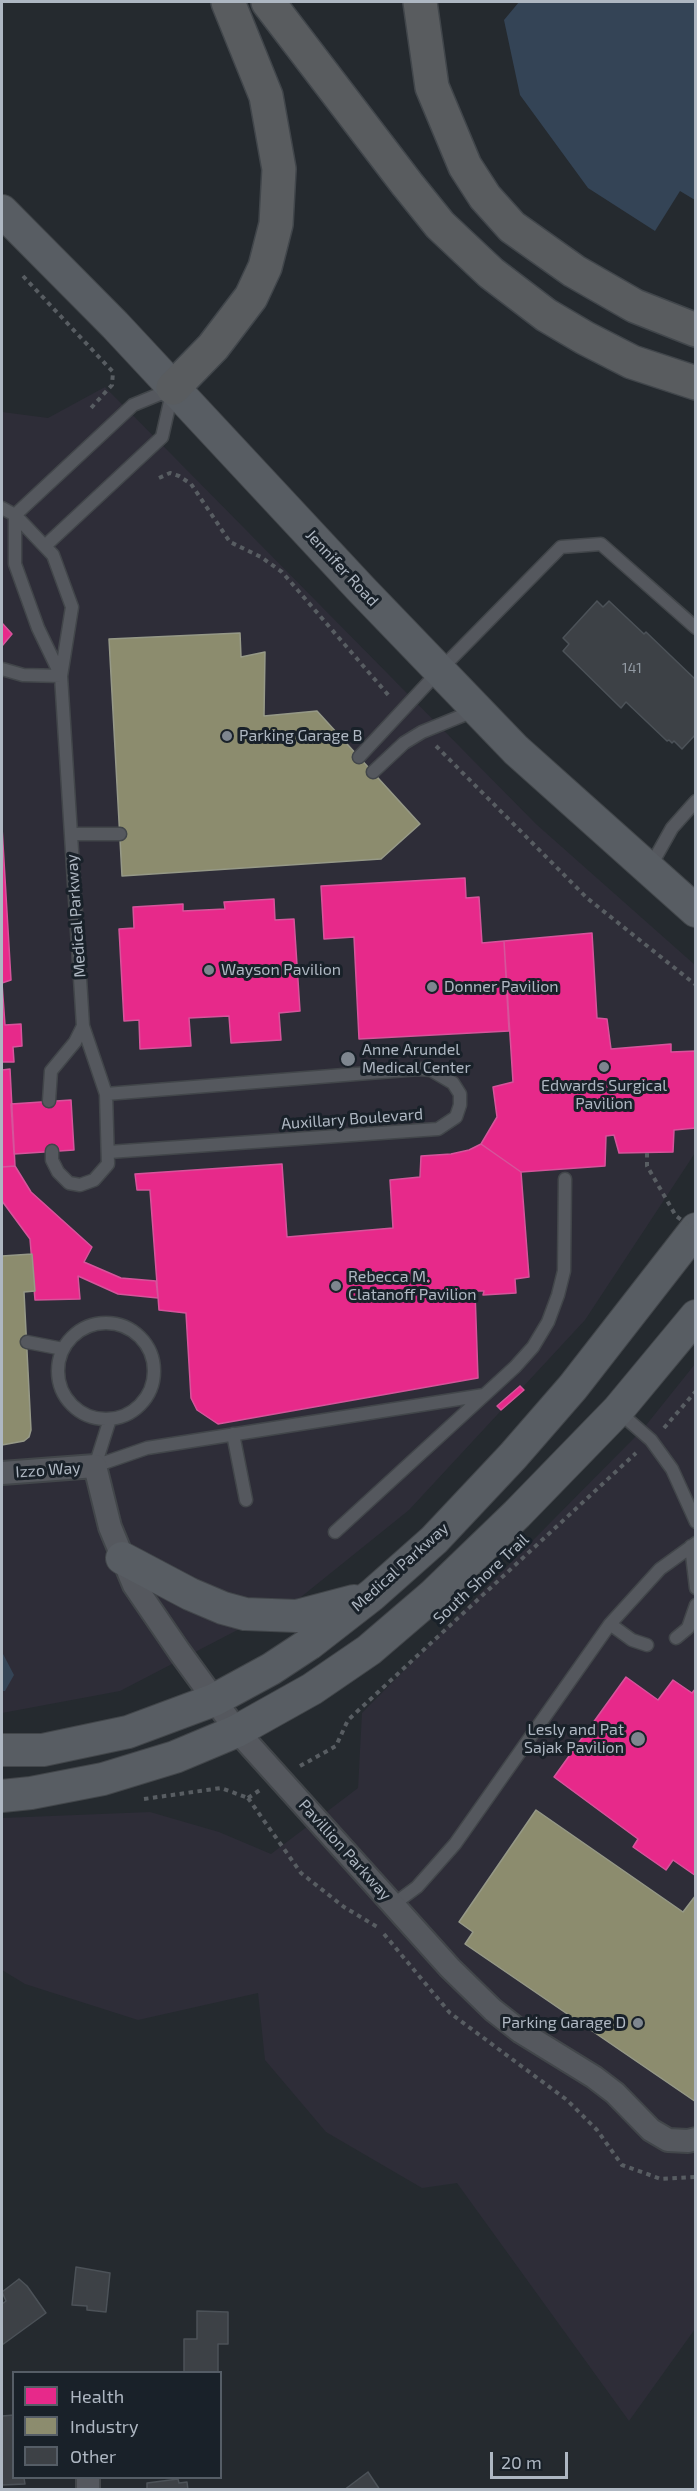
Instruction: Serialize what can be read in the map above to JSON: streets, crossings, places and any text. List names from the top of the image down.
{
  "streets": {
    "main road": ["Jennifer Road", "Medical Parkway"],
    "street": ["Izzo Way", "Pavillion Parkway"],
    "lane": ["Auxillary Boulevard"],
    "path": ["South Shore Trail"]
  },
  "crossings": [
    ["Medical Parkway", "Auxillary Boulevard"],
    ["Medical Parkway", "Pavillion Parkway"],
    ["Izzo Way", "Pavillion Parkway"],
    ["South Shore Trail", "Pavillion Parkway"]
  ],
  "places": [
    "Parking Garage B",
    "Wayson Pavilion",
    "Donner Pavilion",
    "Anne Arundel Medical Center",
    "Edwards Surgical Pavilion",
    "Rebecca M. Clatanoff Pavilion",
    "Lesly and Pat Sajak Pavilion",
    "Parking Garage D"
  ],
  "house_numbers": ["141"],
  "legend": ["Health", "Industry", "Other"],
  "scale_bar": "20 m"
}
